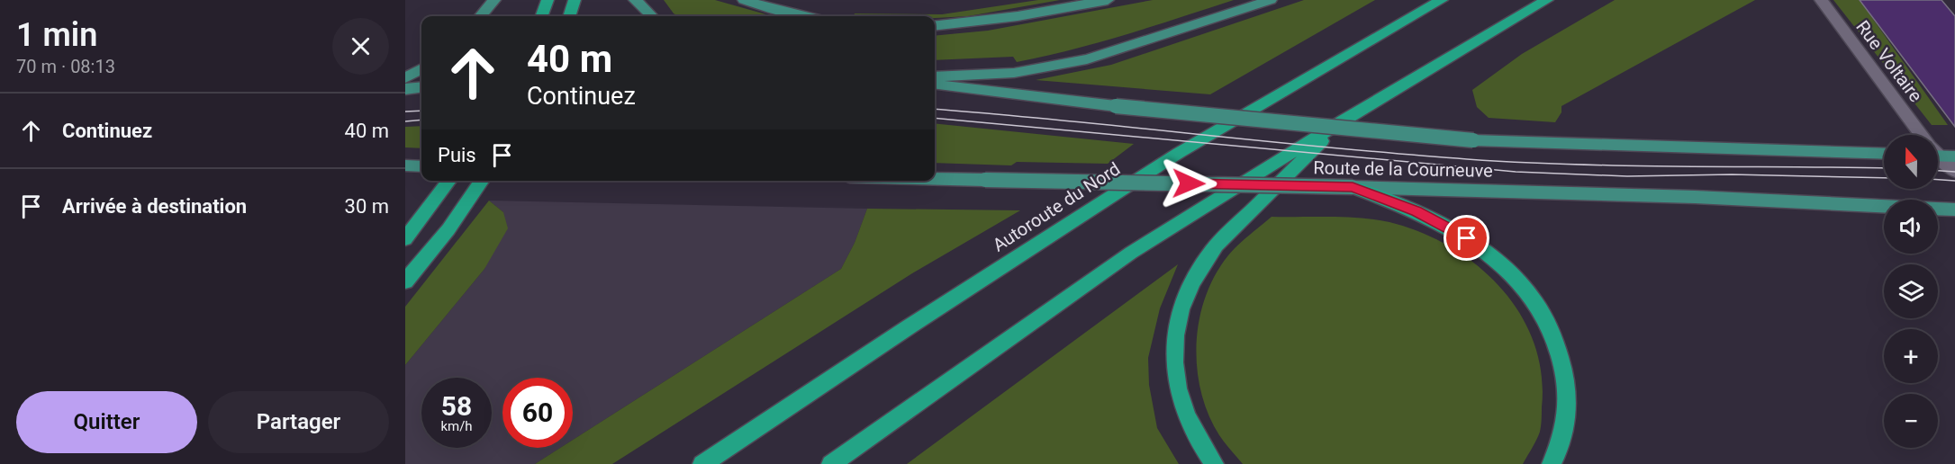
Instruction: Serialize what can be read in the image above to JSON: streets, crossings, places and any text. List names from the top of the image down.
{
  "streets": {
    "highway": ["Autoroute du Nord"],
    "main road": ["Route de la Courneuve"],
    "street": ["Rue Voltaire"]
  },
  "north": "top",
  "page": {
    "heading": ["1 min", "70 m · 08:13"],
    "turn": ["40 m", "Continuez"],
    "list": [
      {
        "name": "Continuez",
        "value": "40 m"
      },
      {
        "name": "Arrivée à destination",
        "value": "30 m"
      }
    ],
    "then": "Puis",
    "map_buttons": ["+", "−"],
    "speed": "58 km/h",
    "limit": "60",
    "buttons": ["Quitter", "Partager"]
  }
}
